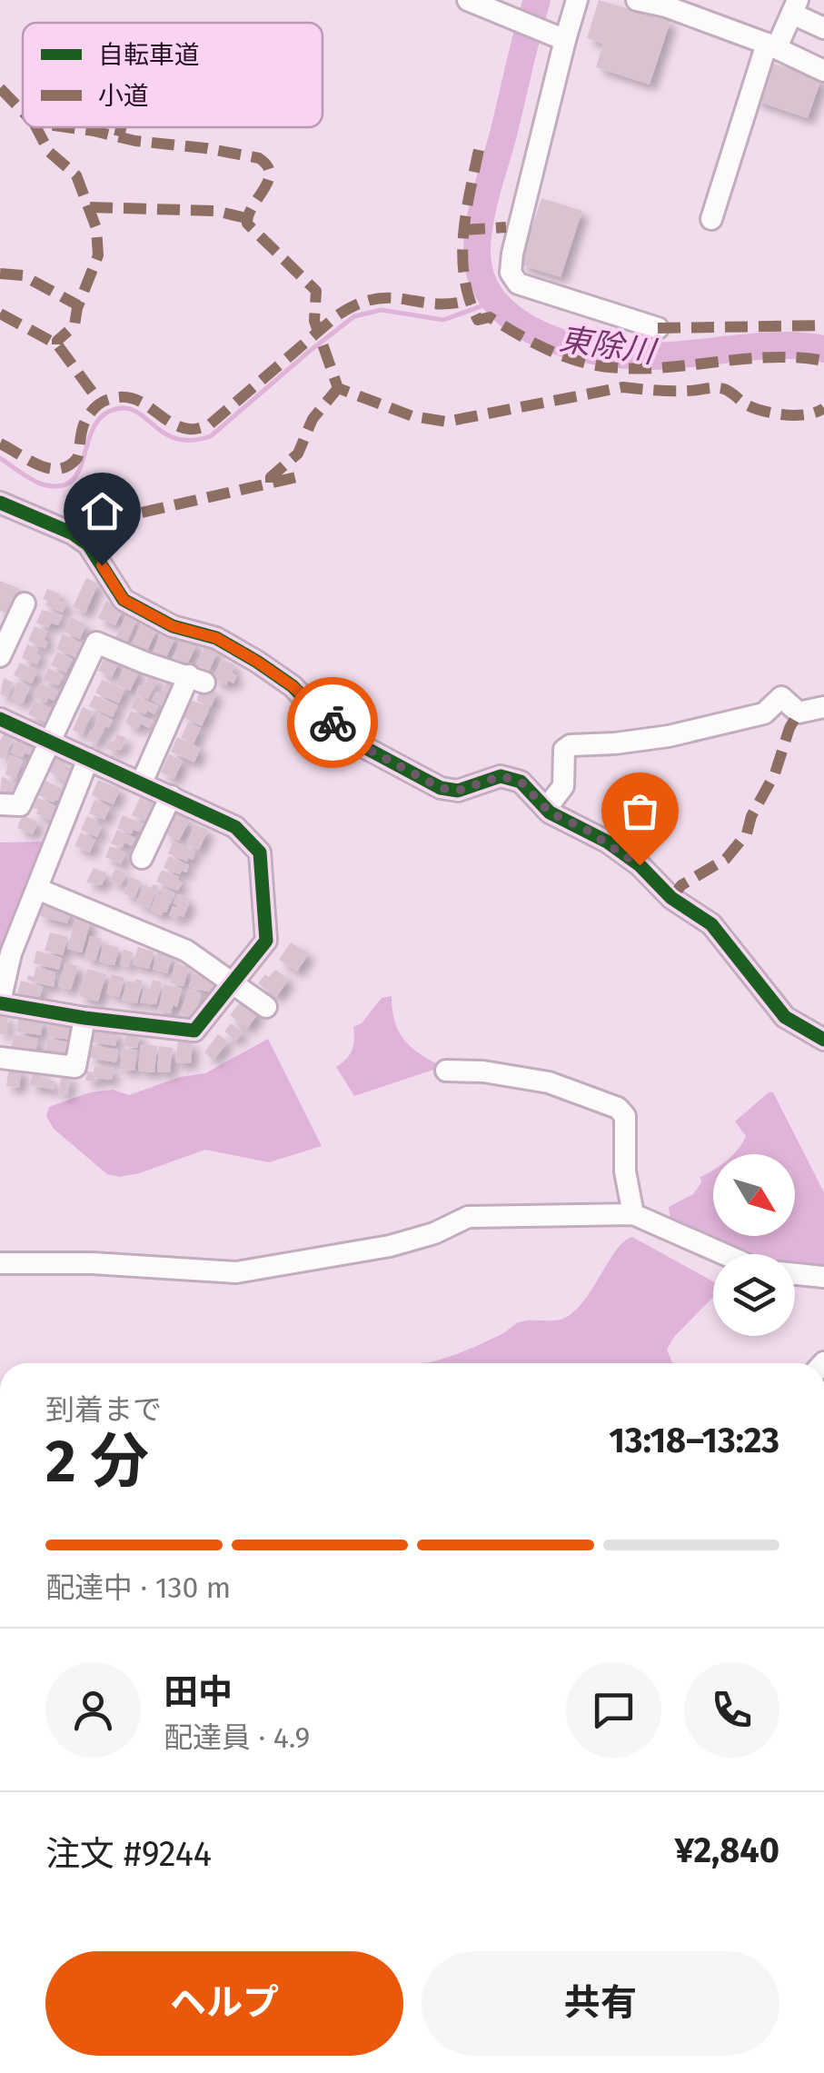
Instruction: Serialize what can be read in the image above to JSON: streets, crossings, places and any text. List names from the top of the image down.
{
  "water": ["東除川"],
  "legend": ["自転車道", "小道"],
  "north": "bottom right",
  "page": {
    "heading": ["2 分", "到着まで", "13:18–13:23"],
    "panel": [
      "田中",
      "配達員 · 4.9",
      "注文 #9244",
      "¥2,840"
    ],
    "bar": "配達中 · 130 m",
    "buttons": ["ヘルプ", "共有"]
  }
}
